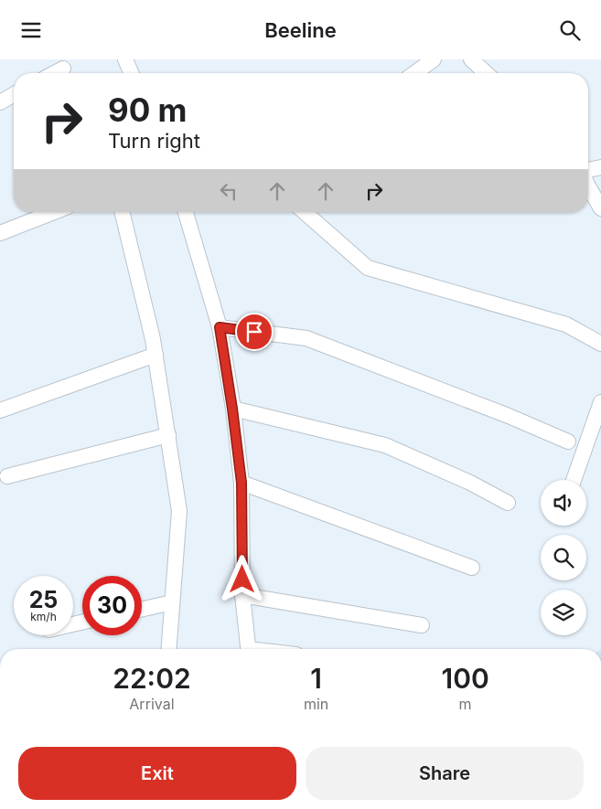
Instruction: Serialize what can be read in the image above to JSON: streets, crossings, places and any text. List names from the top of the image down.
{
  "page": {
    "header": "Beeline",
    "turn": ["90 m", "Turn right"],
    "speed": "25 km/h",
    "limit": "30",
    "eta": [
      "22:02",
      "Arrival",
      "1",
      "min",
      "100",
      "m"
    ],
    "buttons": ["Exit", "Share"]
  }
}
